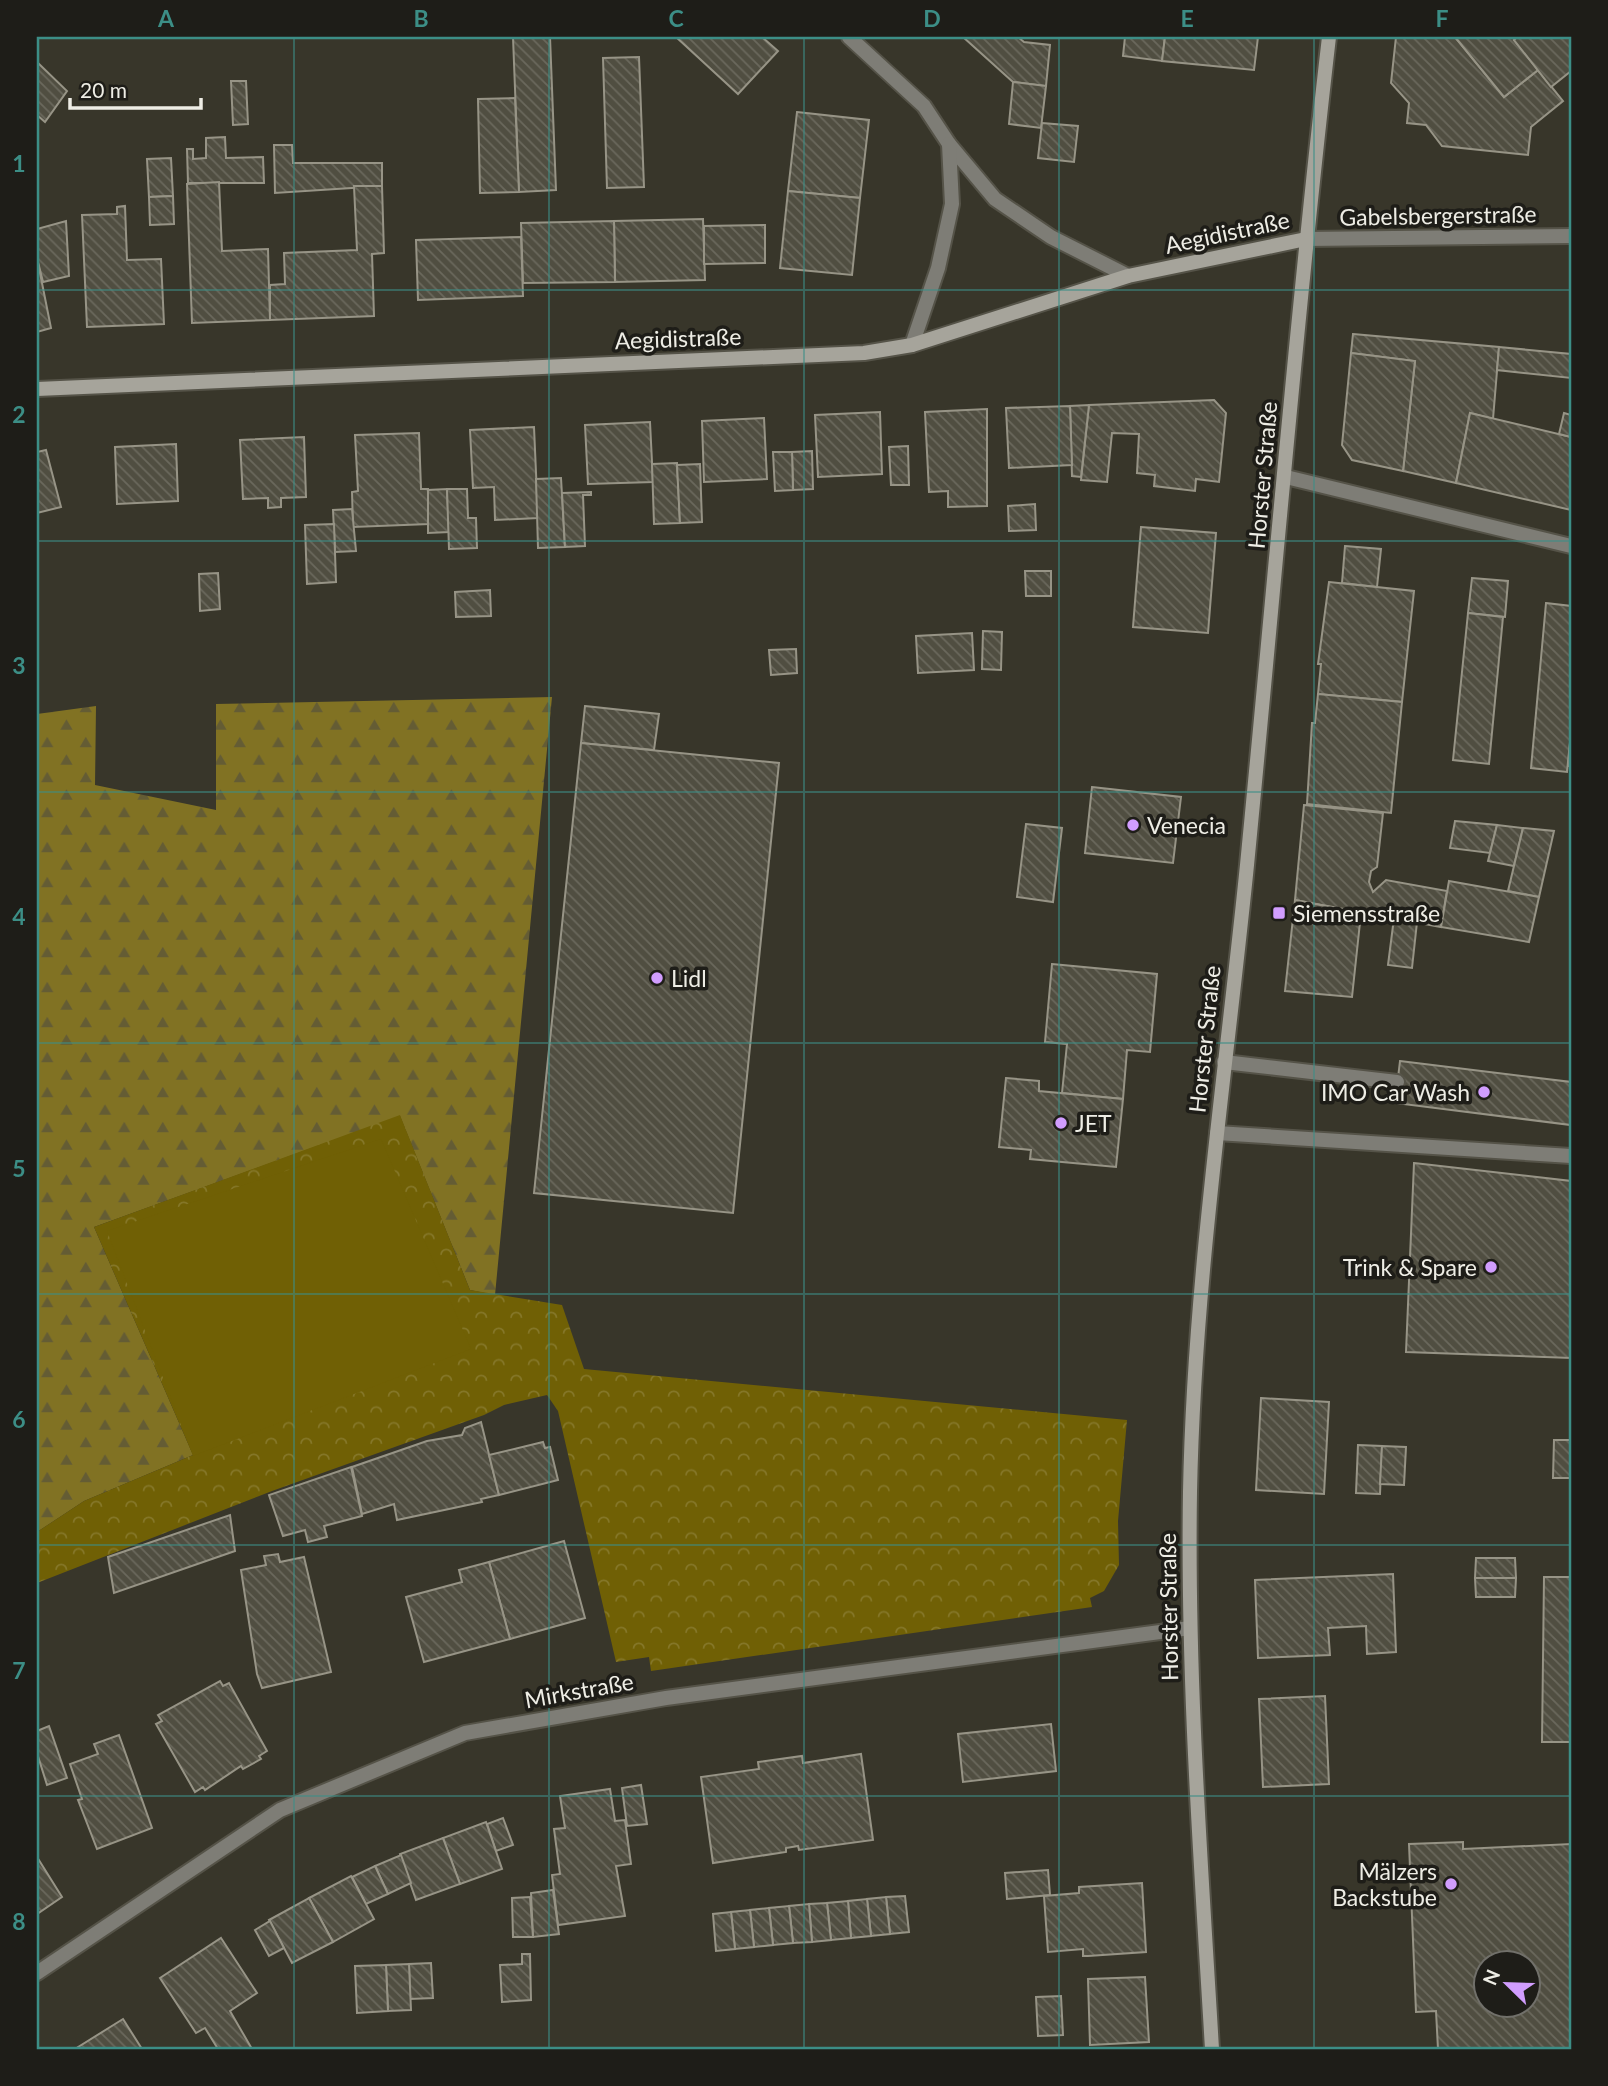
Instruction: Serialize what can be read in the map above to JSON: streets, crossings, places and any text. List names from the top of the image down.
{
  "streets": {
    "main road": ["Aegidistraße", "Horster Straße"],
    "street": ["Gabelsbergerstraße", "Mirkstraße"]
  },
  "crossings": [
    ["Gabelsbergerstraße", "Aegidistraße"],
    ["Gabelsbergerstraße", "Horster Straße"],
    ["Aegidistraße", "Horster Straße"],
    ["Horster Straße", "Mirkstraße"]
  ],
  "places": {
    "other": [
      "Venecia",
      "Lidl",
      "IMO Car Wash",
      "JET",
      "Trink & Spare",
      "Mälzers Backstube"
    ],
    "transit": ["Siemensstraße"]
  },
  "scale_bar": "20 m",
  "north": "top left",
  "grid": {
    "columns": [
      "A",
      "B",
      "C",
      "D",
      "E",
      "F"
    ],
    "rows": [
      "1",
      "2",
      "3",
      "4",
      "5",
      "6",
      "7",
      "8"
    ]
  }
}
